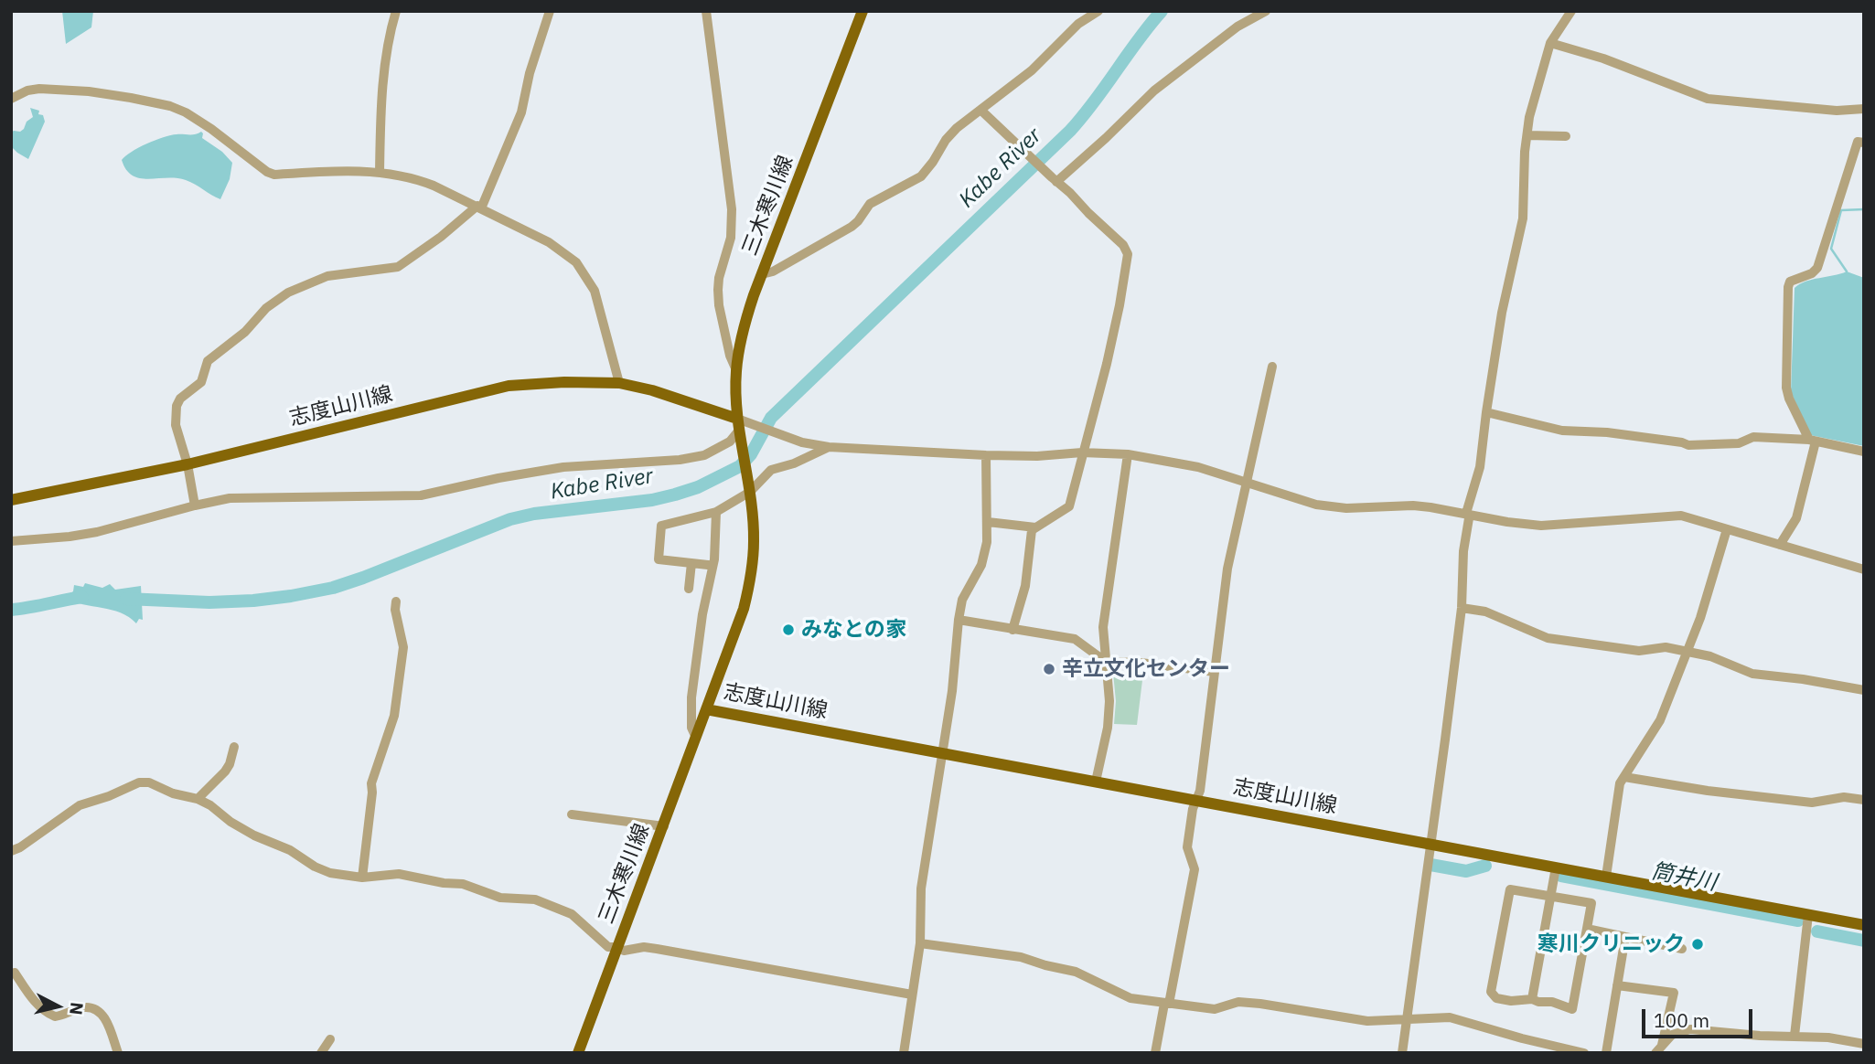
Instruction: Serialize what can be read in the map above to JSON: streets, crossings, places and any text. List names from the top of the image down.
{
  "streets": {
    "main road": ["三木寒川線", "志度山川線"]
  },
  "crossings": [
    ["三木寒川線", "志度山川線"]
  ],
  "water": ["Kabe River", "筒井川"],
  "places": ["みなとの家", "辛立文化センター", "寒川クリニック"],
  "scale_bar": "100 m",
  "north": "right"
}
